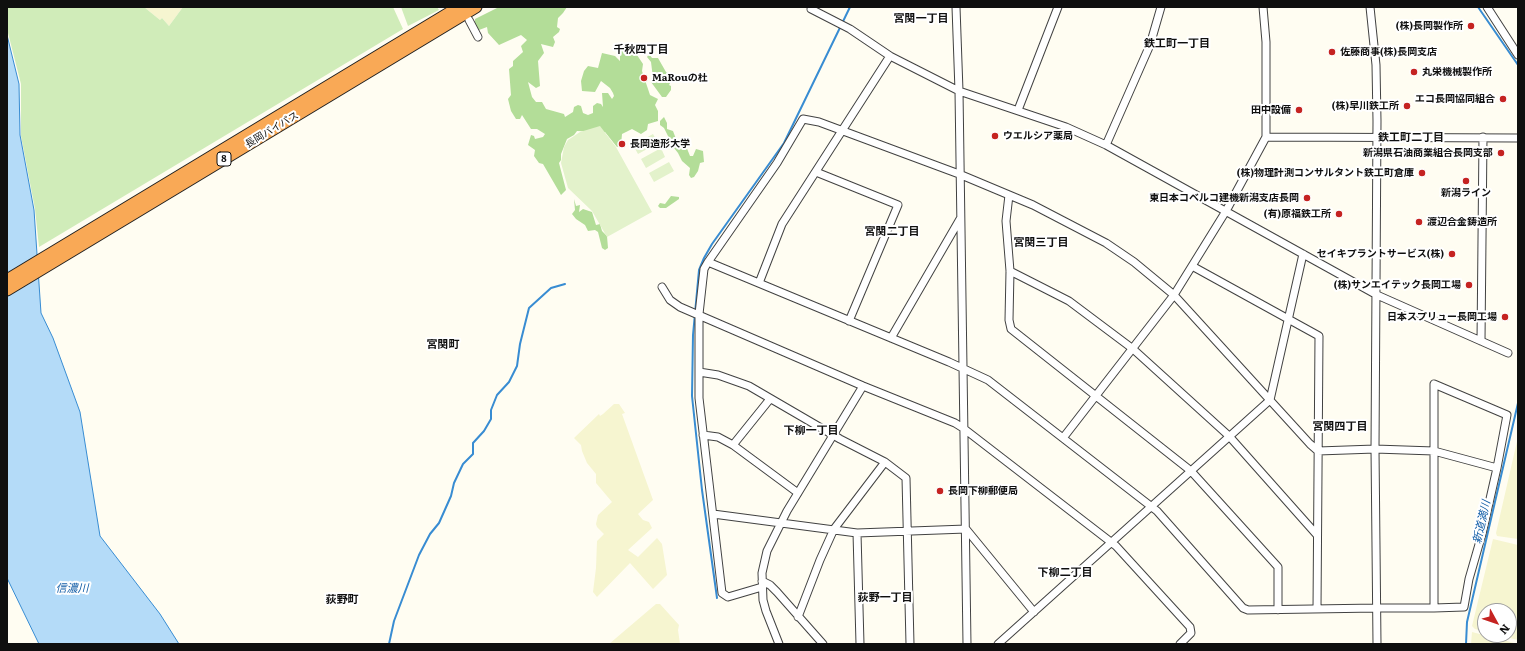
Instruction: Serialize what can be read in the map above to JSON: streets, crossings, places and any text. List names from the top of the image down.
{
  "streets": {
    "highway": ["長岡バイパス", "8"]
  },
  "districts": [
    "宮関一丁目",
    "鉄工町一丁目",
    "千秋四丁目",
    "鉄工町二丁目",
    "宮関二丁目",
    "宮関三丁目",
    "宮関町",
    "宮関四丁目",
    "下柳一丁目",
    "下柳二丁目",
    "荻野一丁目",
    "荻野町"
  ],
  "water": ["新道満川", "信濃川"],
  "places": [
    "(株)長岡製作所",
    "佐藤商事(株)長岡支店",
    "丸栄機械製作所",
    "MaRouの杜",
    "エコ長岡協同組合",
    "(株)早川鉄工所",
    "田中設備",
    "ウエルシア薬局",
    "長岡造形大学",
    "新潟県石油商業組合長岡支部",
    "(株)物理計測コンサルタント鉄工町倉庫",
    "新潟ライン",
    "東日本コベルコ建機新潟支店長岡",
    "(有)原福鉄工所",
    "渡辺合金鋳造所",
    "セイキプラントサービス(株)",
    "(株)サンエイテック長岡工場",
    "日本スプリュー長岡工場",
    "長岡下柳郵便局"
  ],
  "north": "bottom right"
}
